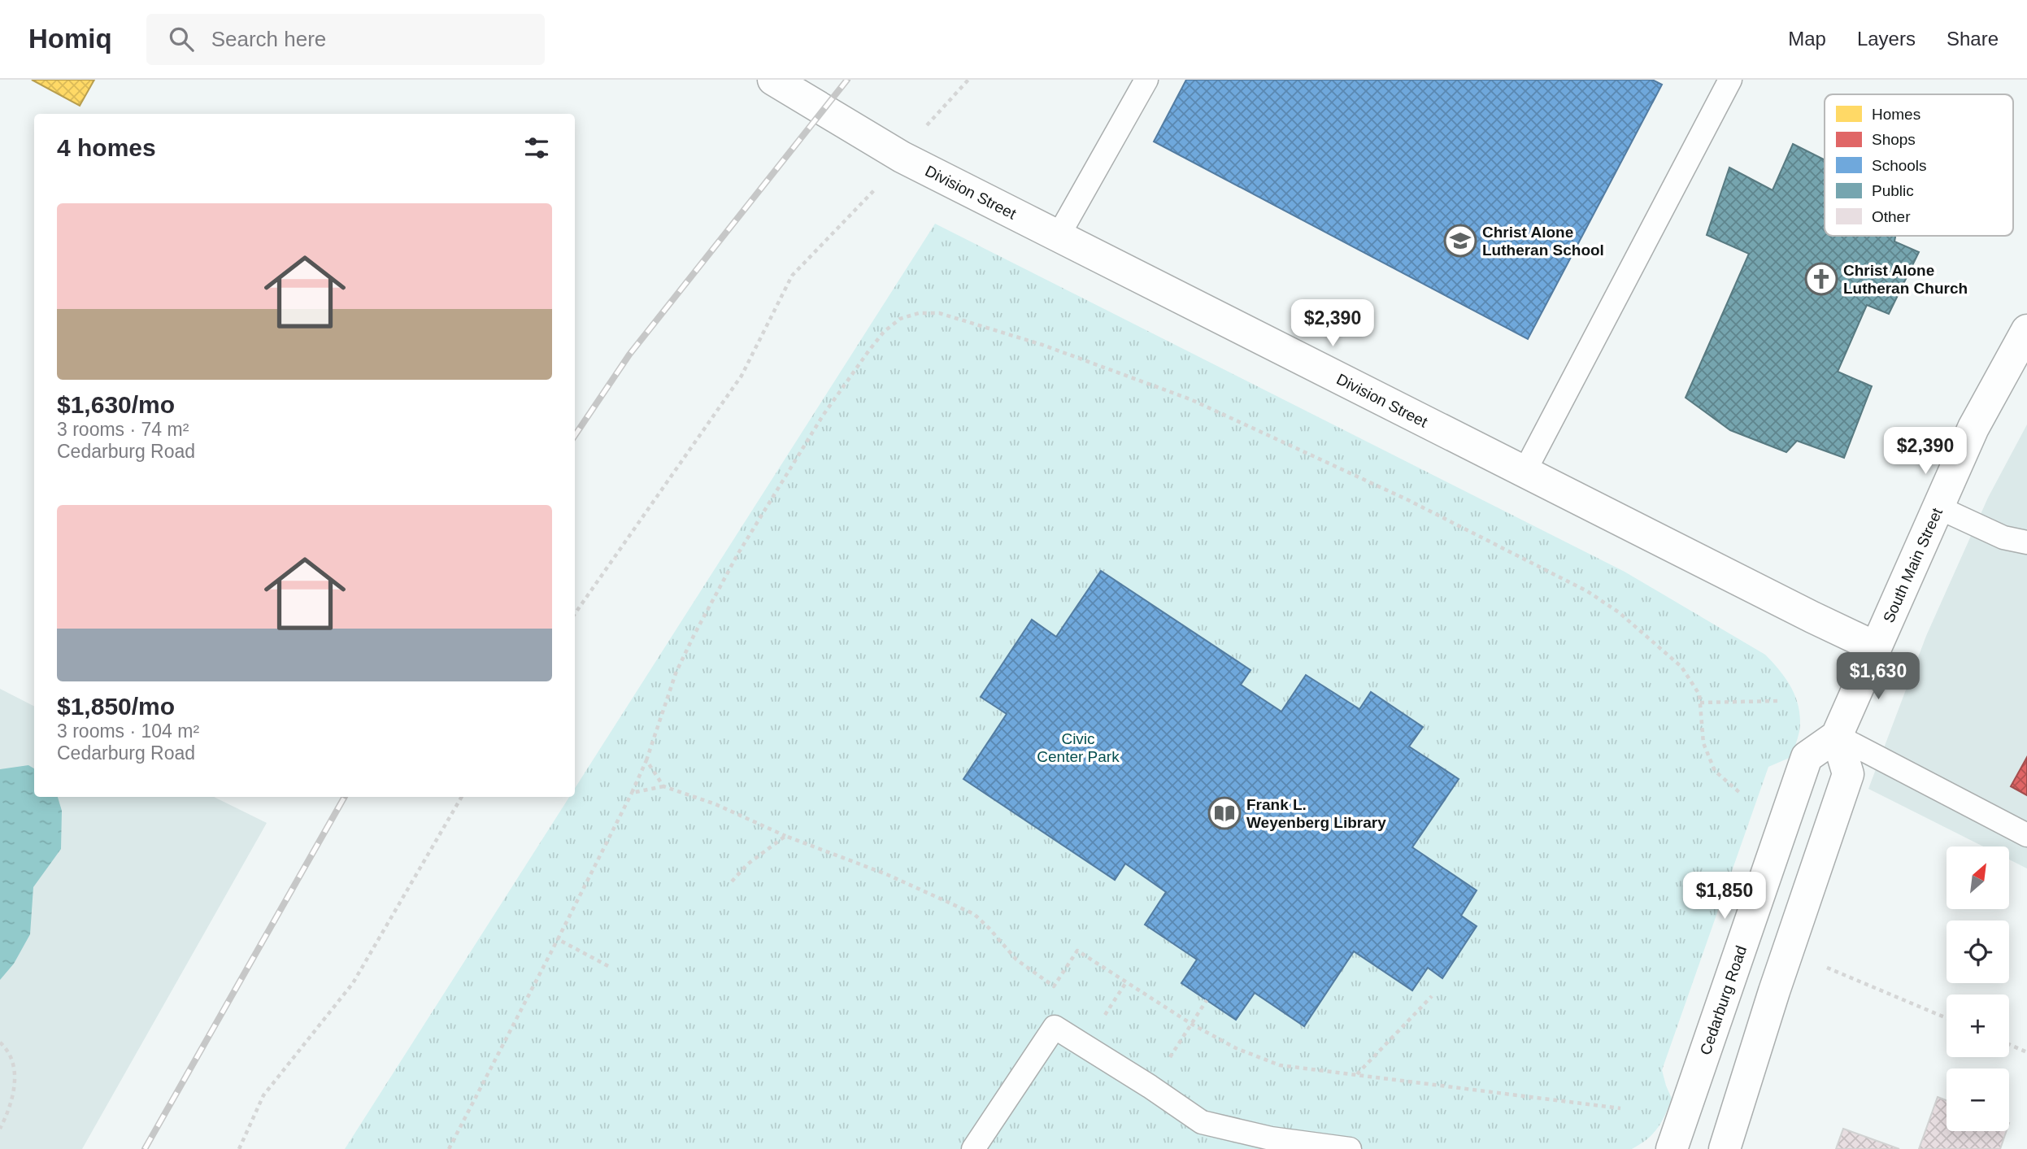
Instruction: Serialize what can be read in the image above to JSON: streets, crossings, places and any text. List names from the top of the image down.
{
  "streets": {
    "main road": ["Division Street", "South Main Street", "Cedarburg Road"]
  },
  "crossings": [
    ["Division Street", "South Main Street"]
  ],
  "parks": ["Civic Center Park"],
  "places": {
    "school or university": ["Christ Alone Lutheran School"],
    "church": ["Christ Alone Lutheran Church"],
    "library": ["Frank L. Weyenberg Library"]
  },
  "legend": [
    "Homes",
    "Shops",
    "Schools",
    "Public",
    "Other"
  ],
  "north": "top right",
  "page": {
    "header": "Homiq",
    "search": "Search here",
    "nav": ["Map", "Layers", "Share"],
    "heading": "4 homes",
    "list": [
      {
        "name": "$1,630/mo",
        "note": "3 rooms · 74 m² · Cedarburg Road"
      },
      {
        "name": "$1,850/mo",
        "note": "3 rooms · 104 m² · Cedarburg Road"
      }
    ],
    "price": [
      "$2,390",
      "$2,390",
      "$1,630",
      "$1,850"
    ],
    "map_buttons": ["+", "−"]
  }
}
